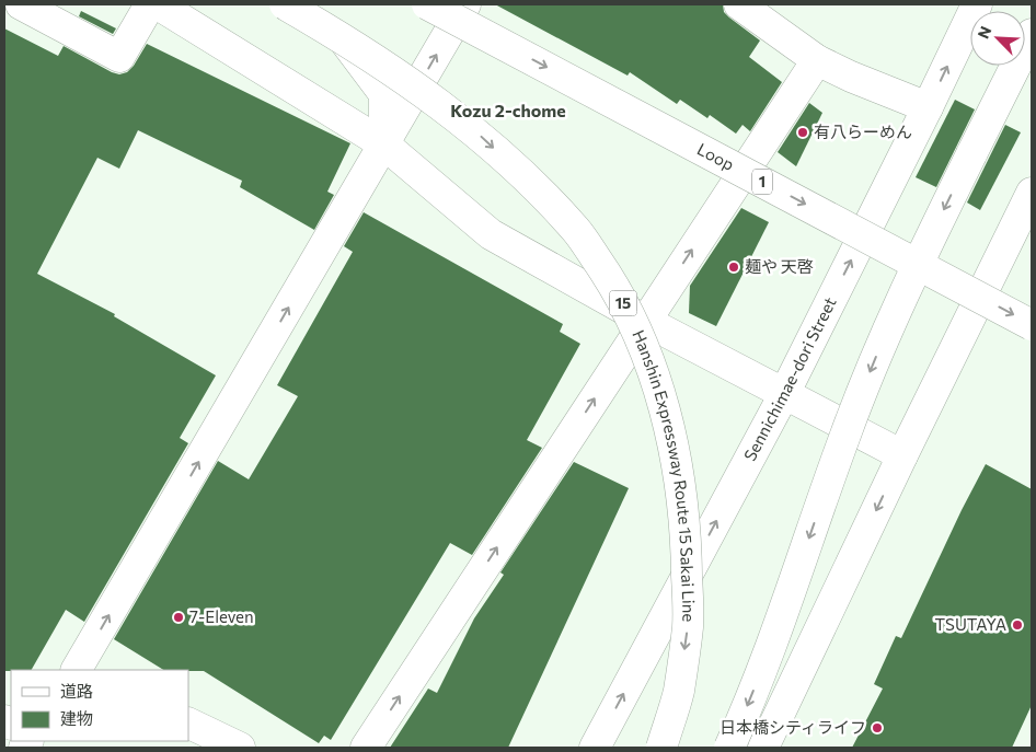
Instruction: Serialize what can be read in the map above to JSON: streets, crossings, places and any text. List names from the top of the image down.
{
  "streets": {
    "main road": [
      "Loop",
      "1",
      "15",
      "Sennichimae-dori Street",
      "Hanshin Expressway Route 15 Sakai Line"
    ]
  },
  "one_way": ["Hanshin Expressway Route 15 Sakai Line"],
  "districts": ["Kozu 2-chome"],
  "places": [
    "有八らーめん",
    "麺や 天啓",
    "7-Eleven",
    "TSUTAYA",
    "日本橋シティライフ"
  ],
  "legend": ["道路", "建物"],
  "north": "top left"
}
